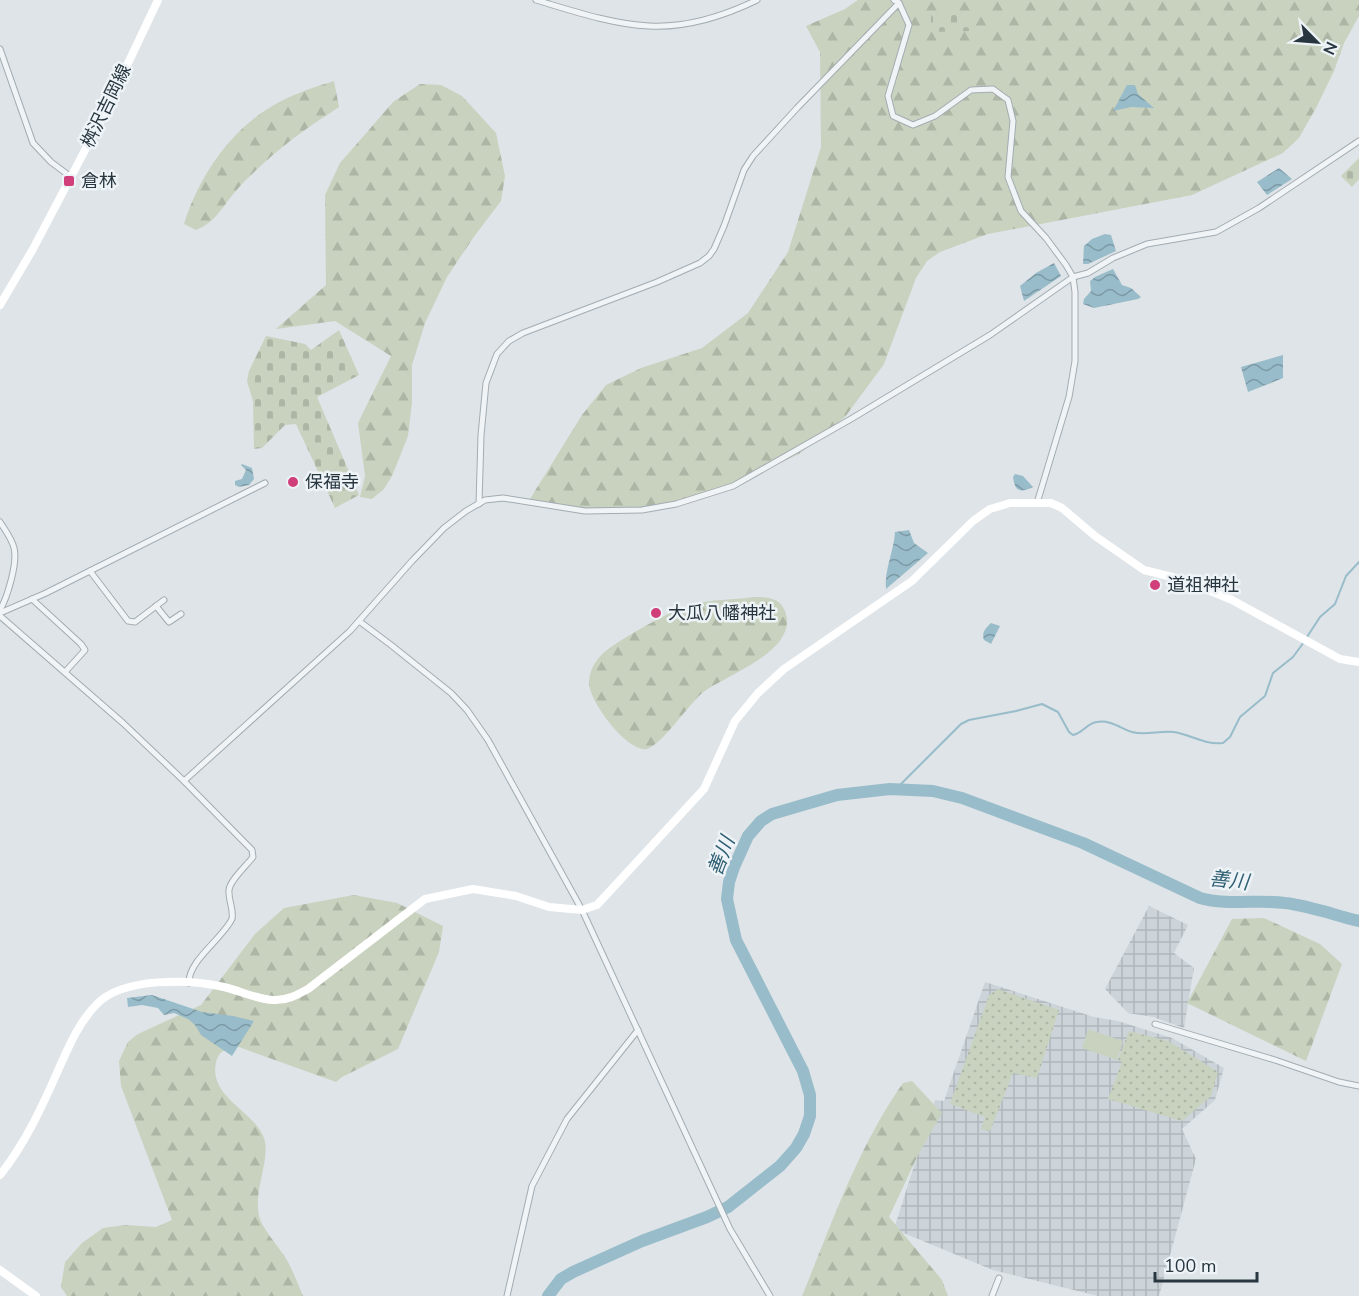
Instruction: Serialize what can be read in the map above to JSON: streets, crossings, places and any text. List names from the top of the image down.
{
  "streets": {
    "street": ["桝沢吉岡線"]
  },
  "water": ["善川"],
  "places": {
    "transit": ["倉林"],
    "other": ["保福寺", "道祖神社", "大瓜八幡神社"]
  },
  "scale_bar": "100 m",
  "north": "bottom right"
}
